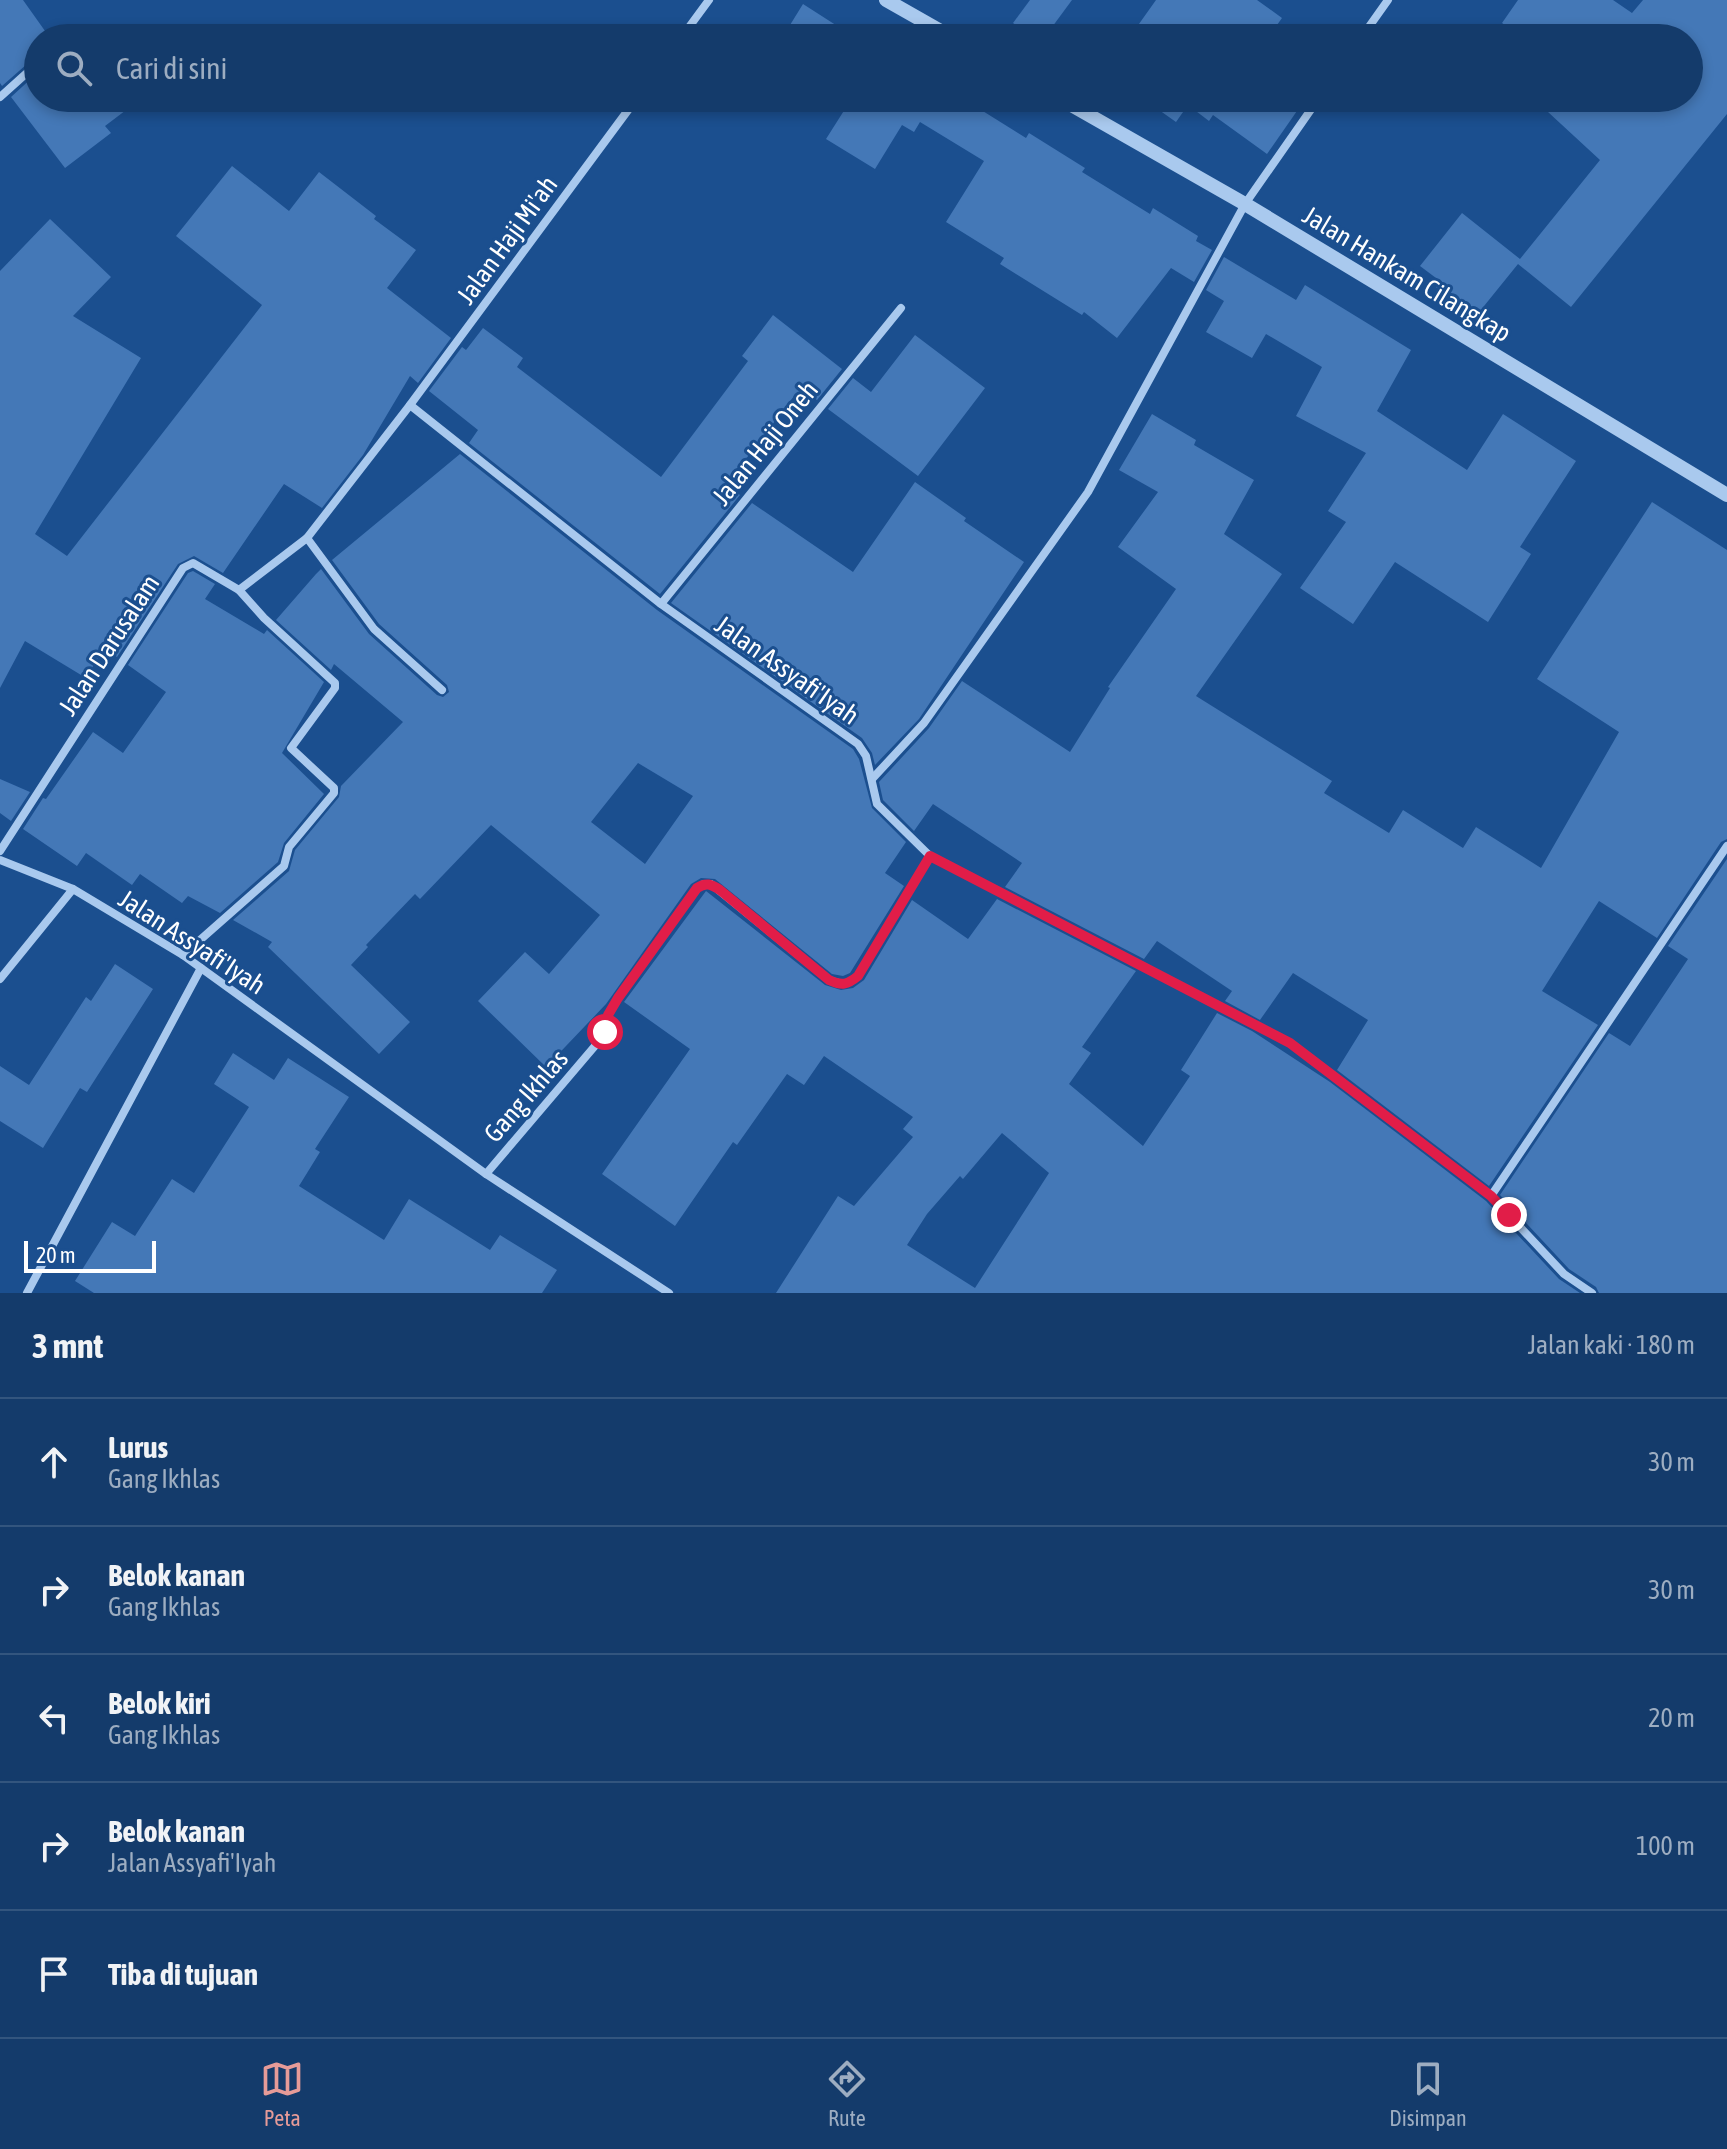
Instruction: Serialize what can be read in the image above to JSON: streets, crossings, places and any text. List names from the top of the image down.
{
  "streets": {
    "street": [
      "Jalan Haji Mi'ah",
      "Jalan Hankam Cilangkap",
      "Jalan Haji Oneh",
      "Jalan Darusalam",
      "Jalan Assyafi'Iyah",
      "Gang Ikhlas"
    ]
  },
  "crossings": [
    ["Jalan Haji Mi'ah", "Jalan Assyafi'Iyah"],
    ["Jalan Haji Oneh", "Jalan Assyafi'Iyah"],
    ["Jalan Assyafi'Iyah", "Gang Ikhlas"]
  ],
  "scale_bar": "20 m",
  "page": {
    "search": "Cari di sini",
    "scale": "20 m",
    "heading": ["3 mnt", "Jalan kaki · 180 m"],
    "list": [
      ["Lurus", "Gang Ikhlas", "30 m"],
      ["Belok kanan", "Gang Ikhlas", "30 m"],
      ["Belok kiri", "Gang Ikhlas", "20 m"],
      ["Belok kanan", "Jalan Assyafi'Iyah", "100 m"],
      "Tiba di tujuan"
    ],
    "nav": ["Peta", "Rute", "Disimpan"]
  }
}
